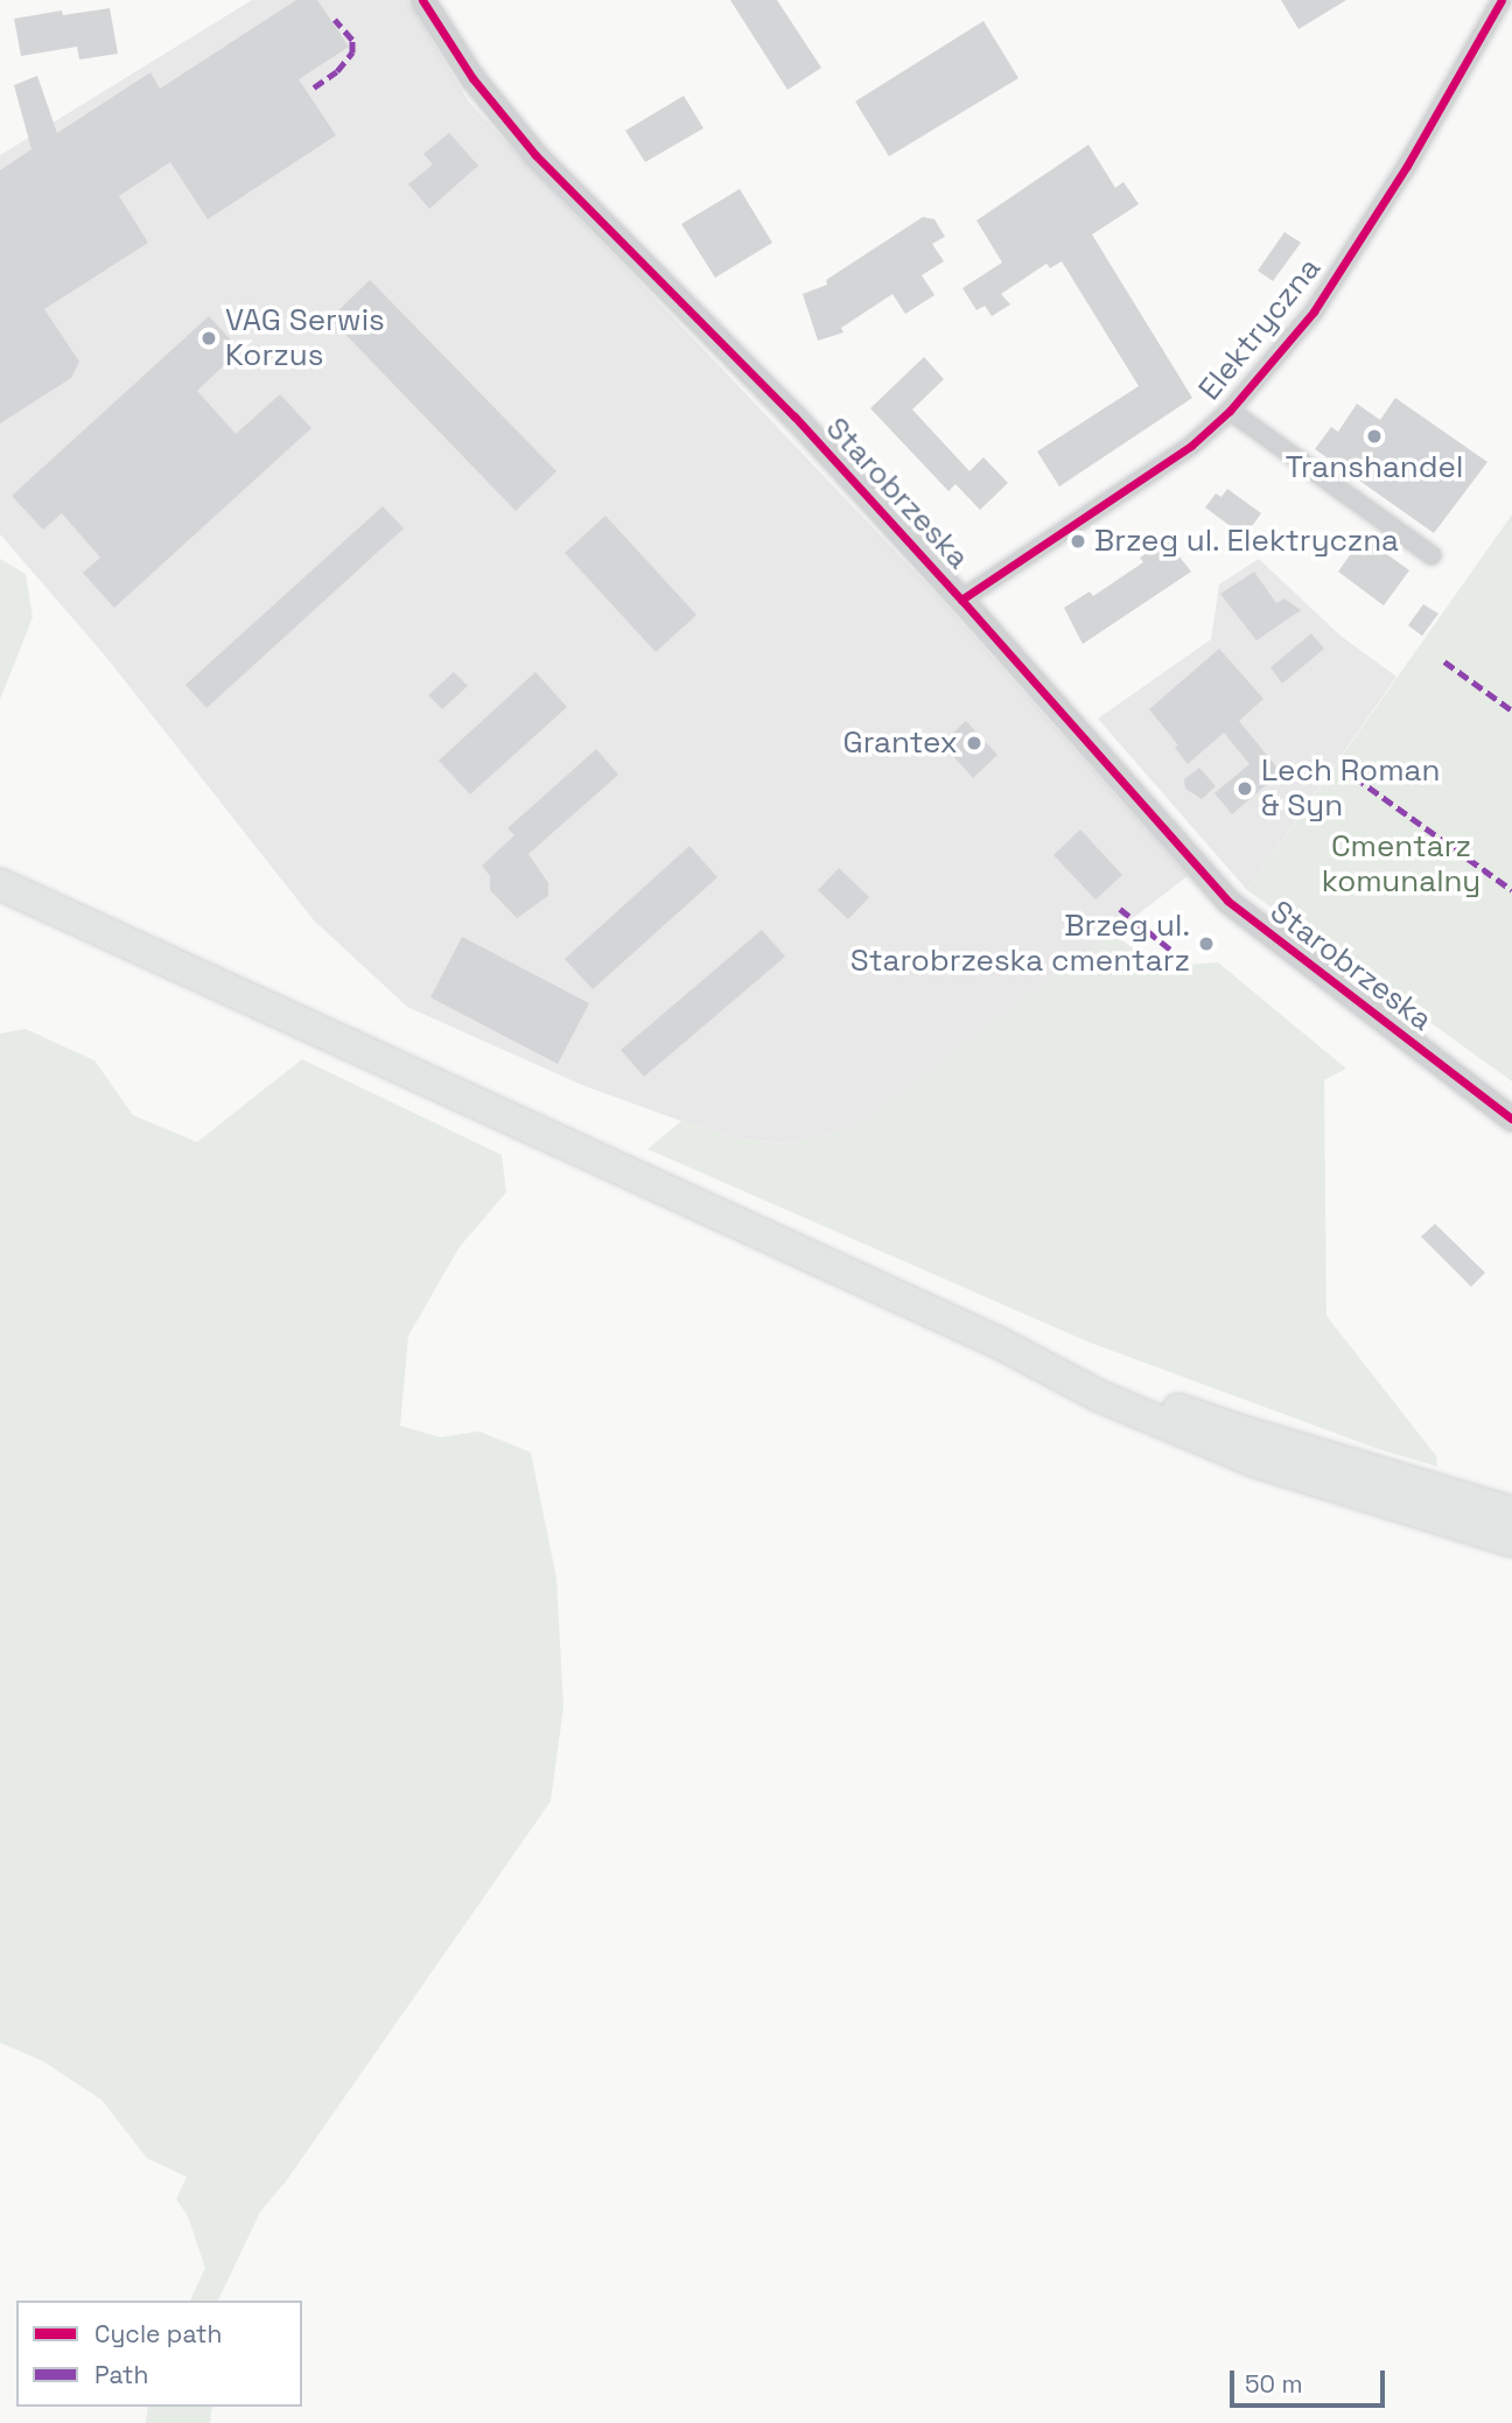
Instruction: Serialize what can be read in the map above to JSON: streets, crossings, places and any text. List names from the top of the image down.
{
  "streets": {
    "street": ["Elektryczna", "Starobrzeska"]
  },
  "crossings": [
    ["Elektryczna", "Starobrzeska"]
  ],
  "parks": ["Cmentarz komunalny"],
  "places": [
    "VAG Serwis Korzus",
    "Transhandel",
    "Brzeg ul. Elektryczna",
    "Grantex",
    "Lech Roman & Syn",
    "Brzeg ul. Starobrzeska cmentarz"
  ],
  "legend": ["Cycle path", "Path"],
  "scale_bar": "50 m"
}
